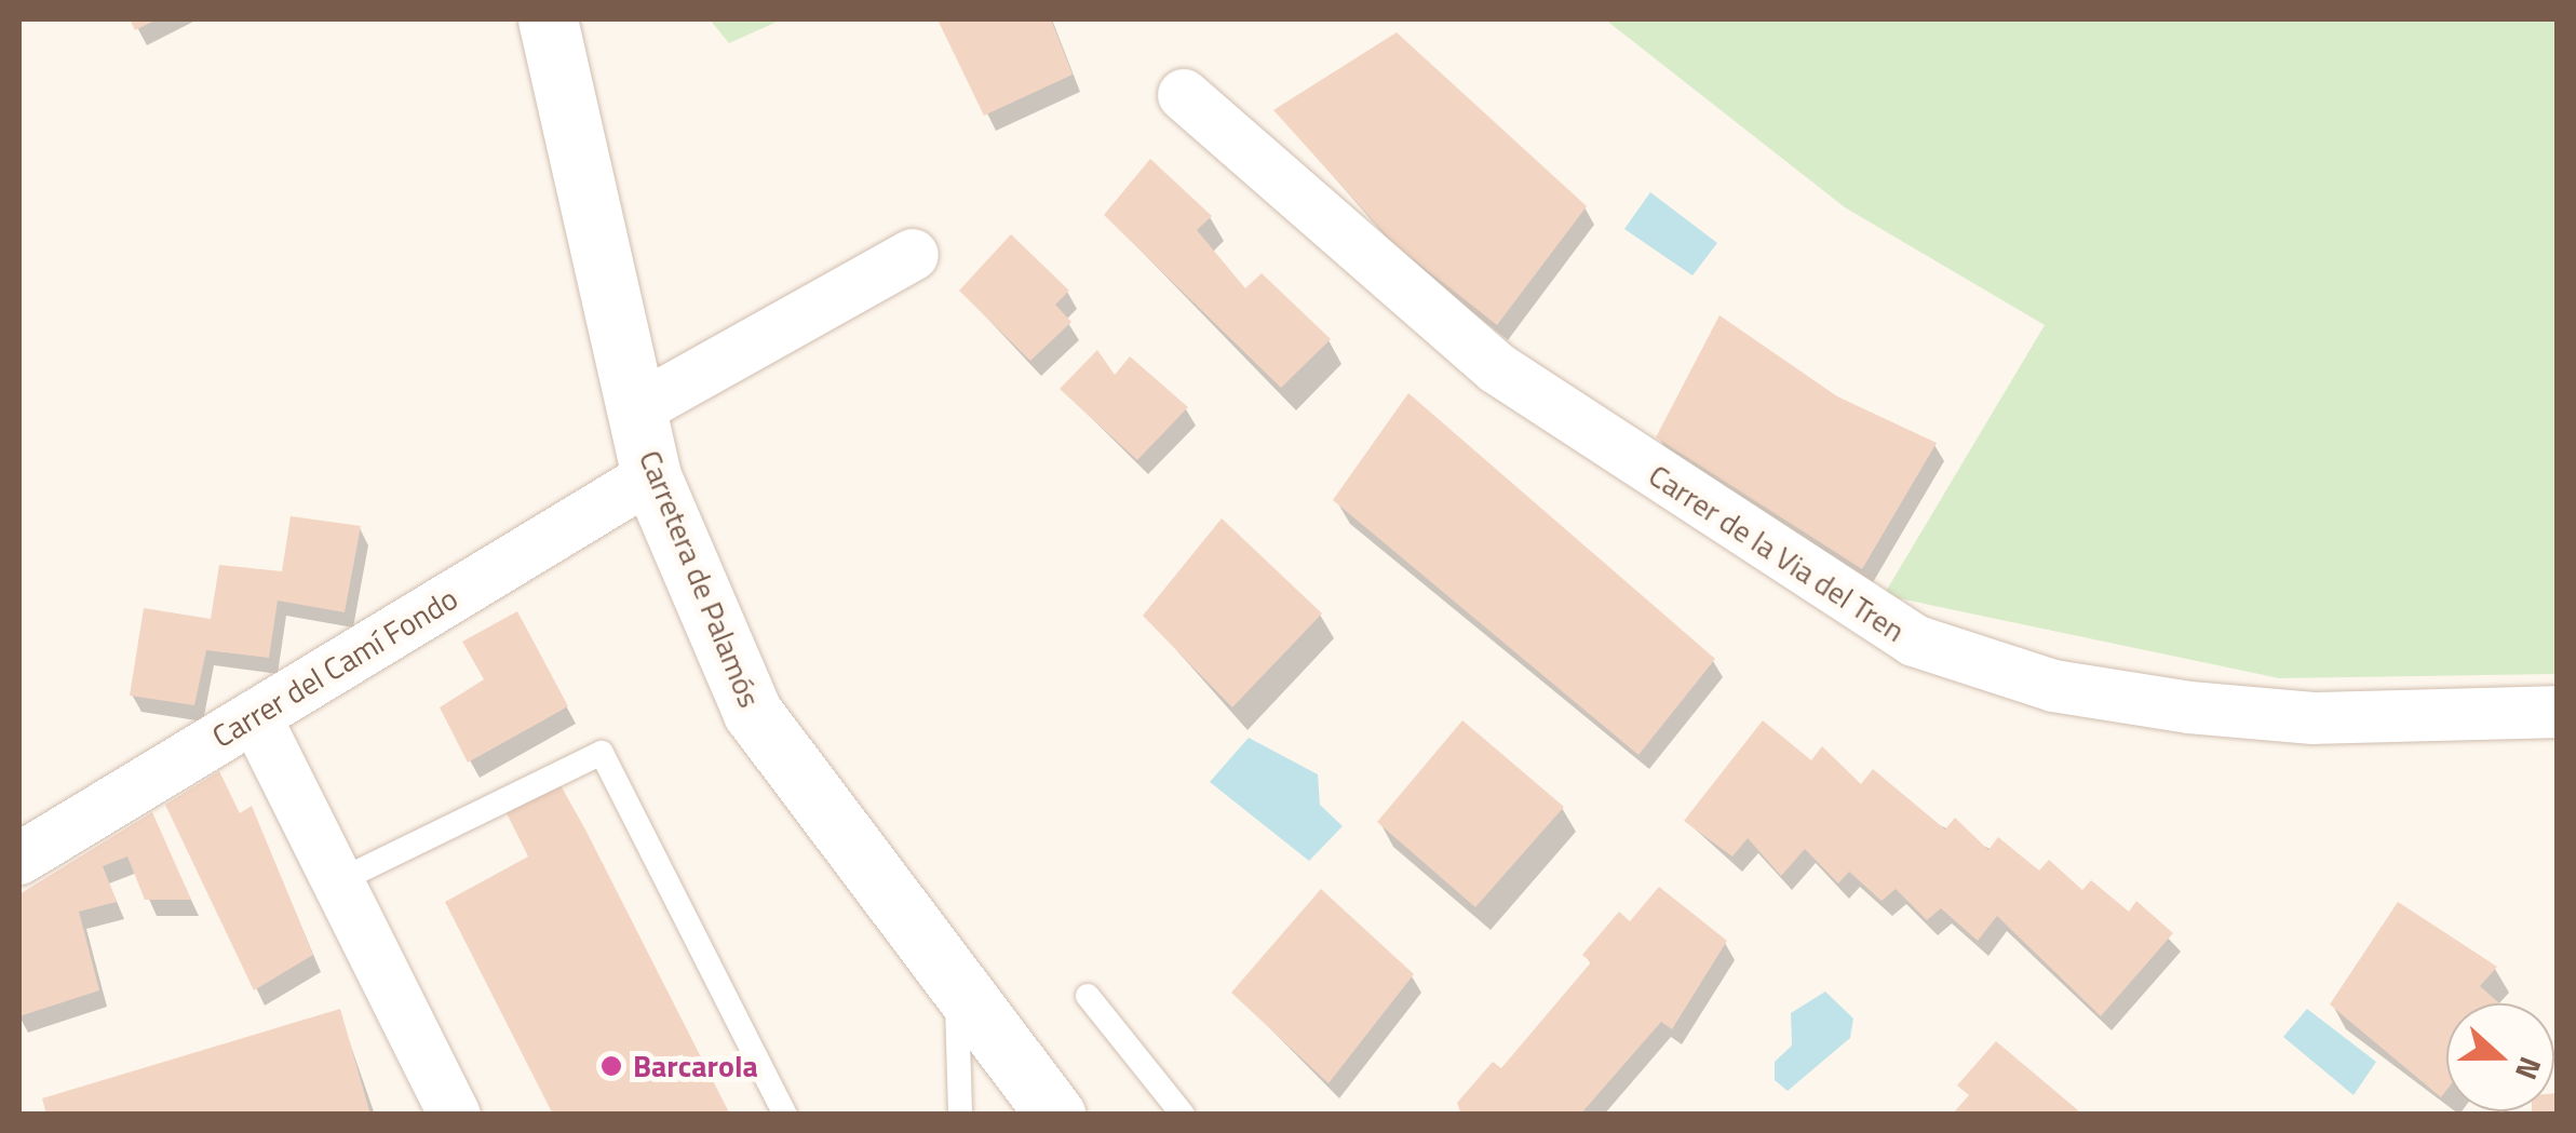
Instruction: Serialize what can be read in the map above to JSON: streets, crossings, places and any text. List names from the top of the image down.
{
  "streets": {
    "main road": ["Carretera de Palamós"],
    "street": ["Carrer de la Via del Tren", "Carrer del Camí Fondo"]
  },
  "crossings": [
    ["Carretera de Palamós", "Carrer del Camí Fondo"]
  ],
  "places": ["Barcarola"],
  "north": "right"
}
